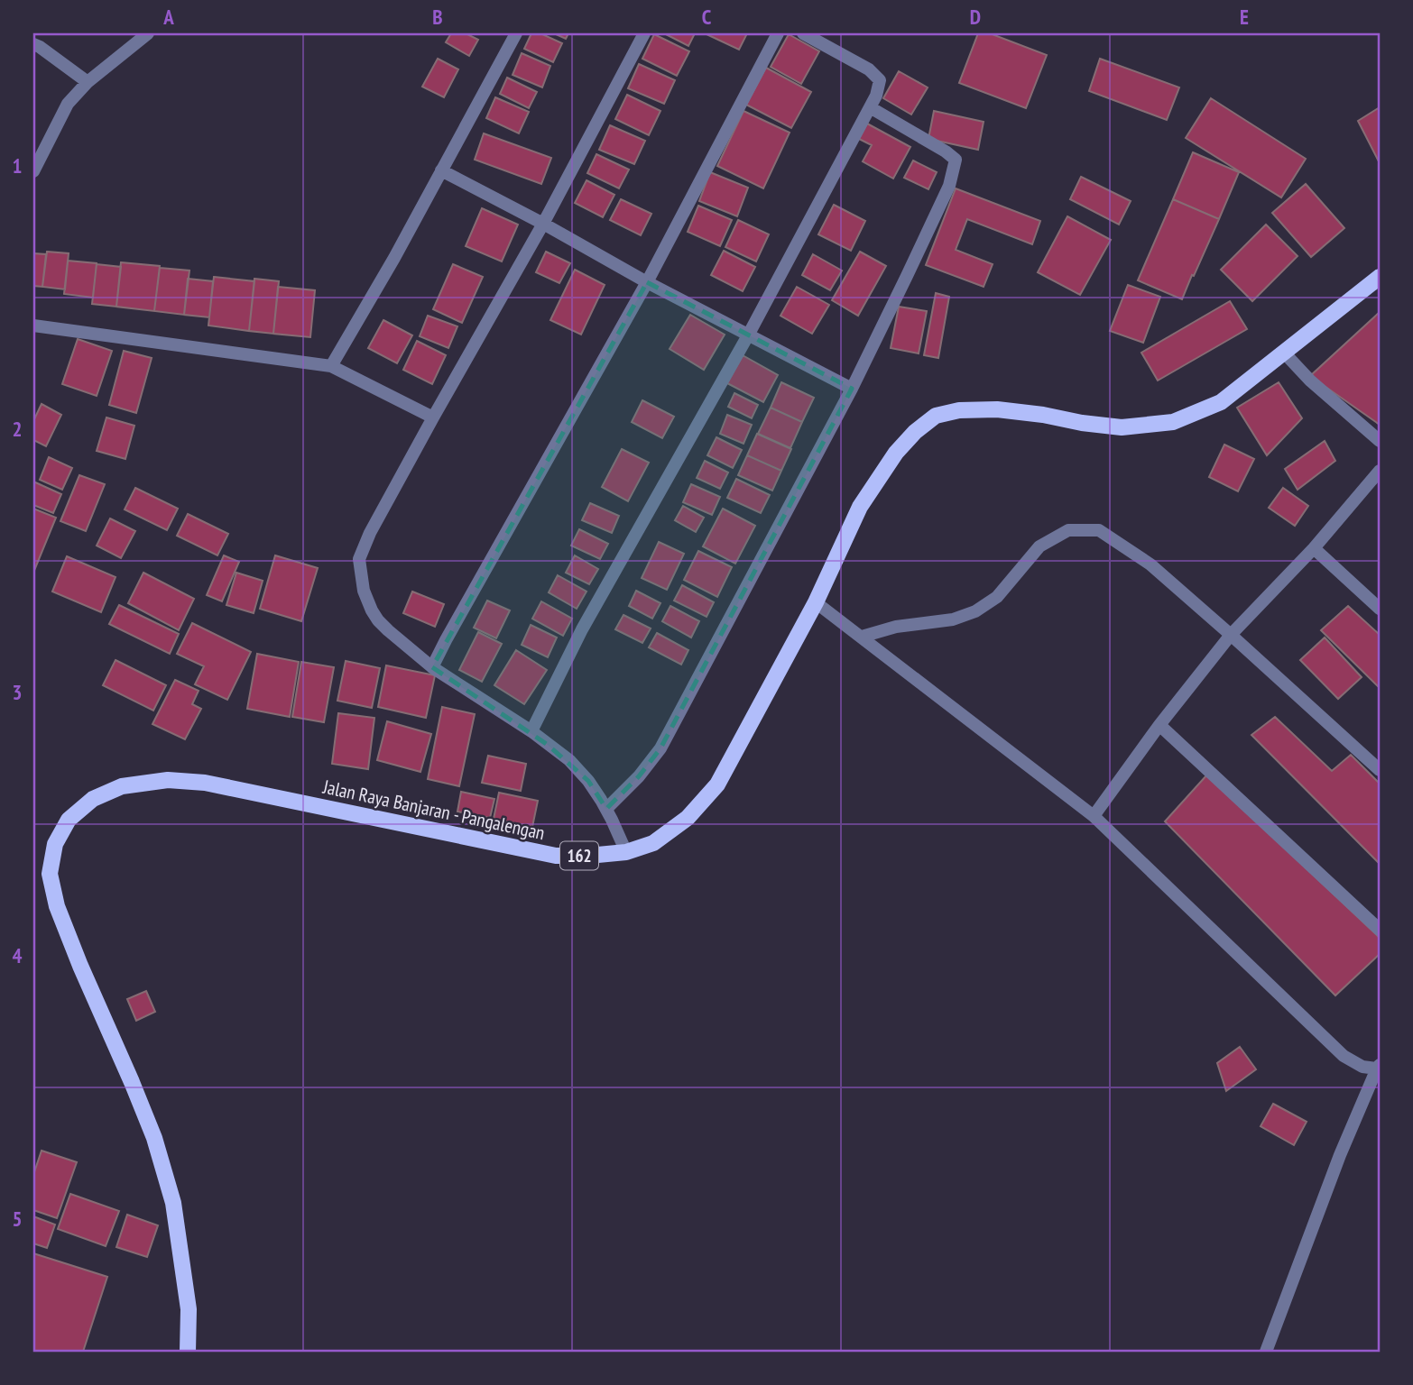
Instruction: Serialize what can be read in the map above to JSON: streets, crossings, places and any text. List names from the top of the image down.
{
  "streets": {
    "main road": ["Jalan Raya Banjaran - Pangalengan", "162"]
  },
  "grid": {
    "columns": [
      "A",
      "B",
      "C",
      "D",
      "E"
    ],
    "rows": [
      "1",
      "2",
      "3",
      "4",
      "5"
    ]
  }
}
